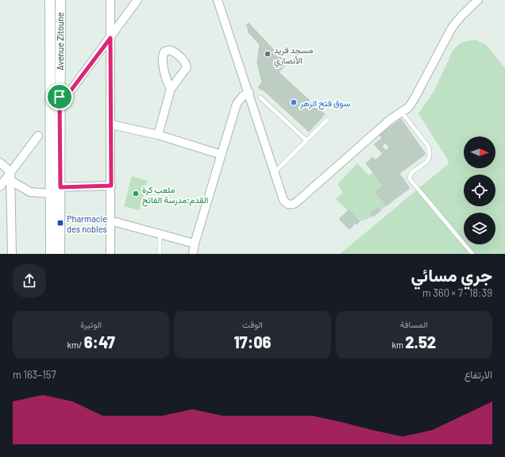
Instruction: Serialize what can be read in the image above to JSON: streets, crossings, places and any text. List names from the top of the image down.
{
  "streets": {
    "main road": ["Avenue Zitoune"]
  },
  "places": {
    "other": ["مسجد فريد الأنصاري", "سوق فتح الزهر", "ملعب كرة القدم;مدرسة الفاتح"],
    "transit": ["Pharmacie des nobles"]
  },
  "north": "right",
  "page": {
    "heading": ["جري مسائي", "18:39 · 7 × 360 m"],
    "stats": [
      ["المسافة", "2.52 km"],
      ["الوقت", "17:06"],
      ["الوتيرة", "6:47 /km"]
    ],
    "chart": ["الارتفاع", "157–163 m"]
  }
}
